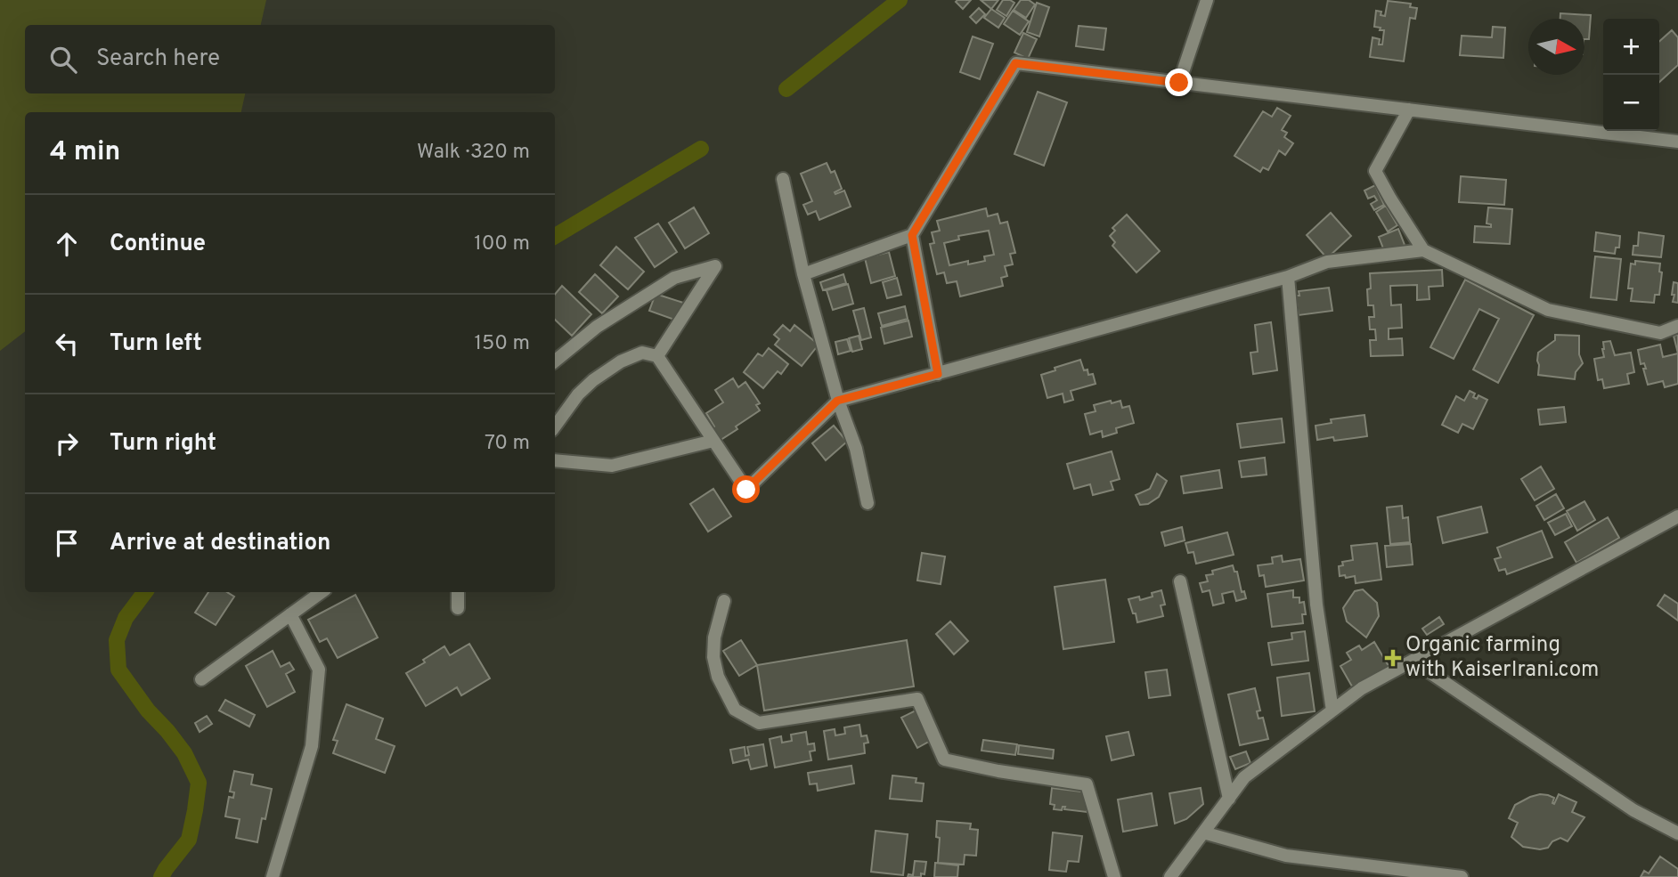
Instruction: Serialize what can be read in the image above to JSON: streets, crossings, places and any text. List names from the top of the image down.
{
  "places": {
    "health": ["Organic farming with KaiserIrani.com"]
  },
  "north": "right",
  "page": {
    "map_buttons": ["+", "−"],
    "search": "Search here",
    "heading": ["4 min", "Walk · 320 m"],
    "list": [
      ["Continue", "100 m"],
      ["Turn left", "150 m"],
      ["Turn right", "70 m"],
      "Arrive at destination"
    ]
  }
}
